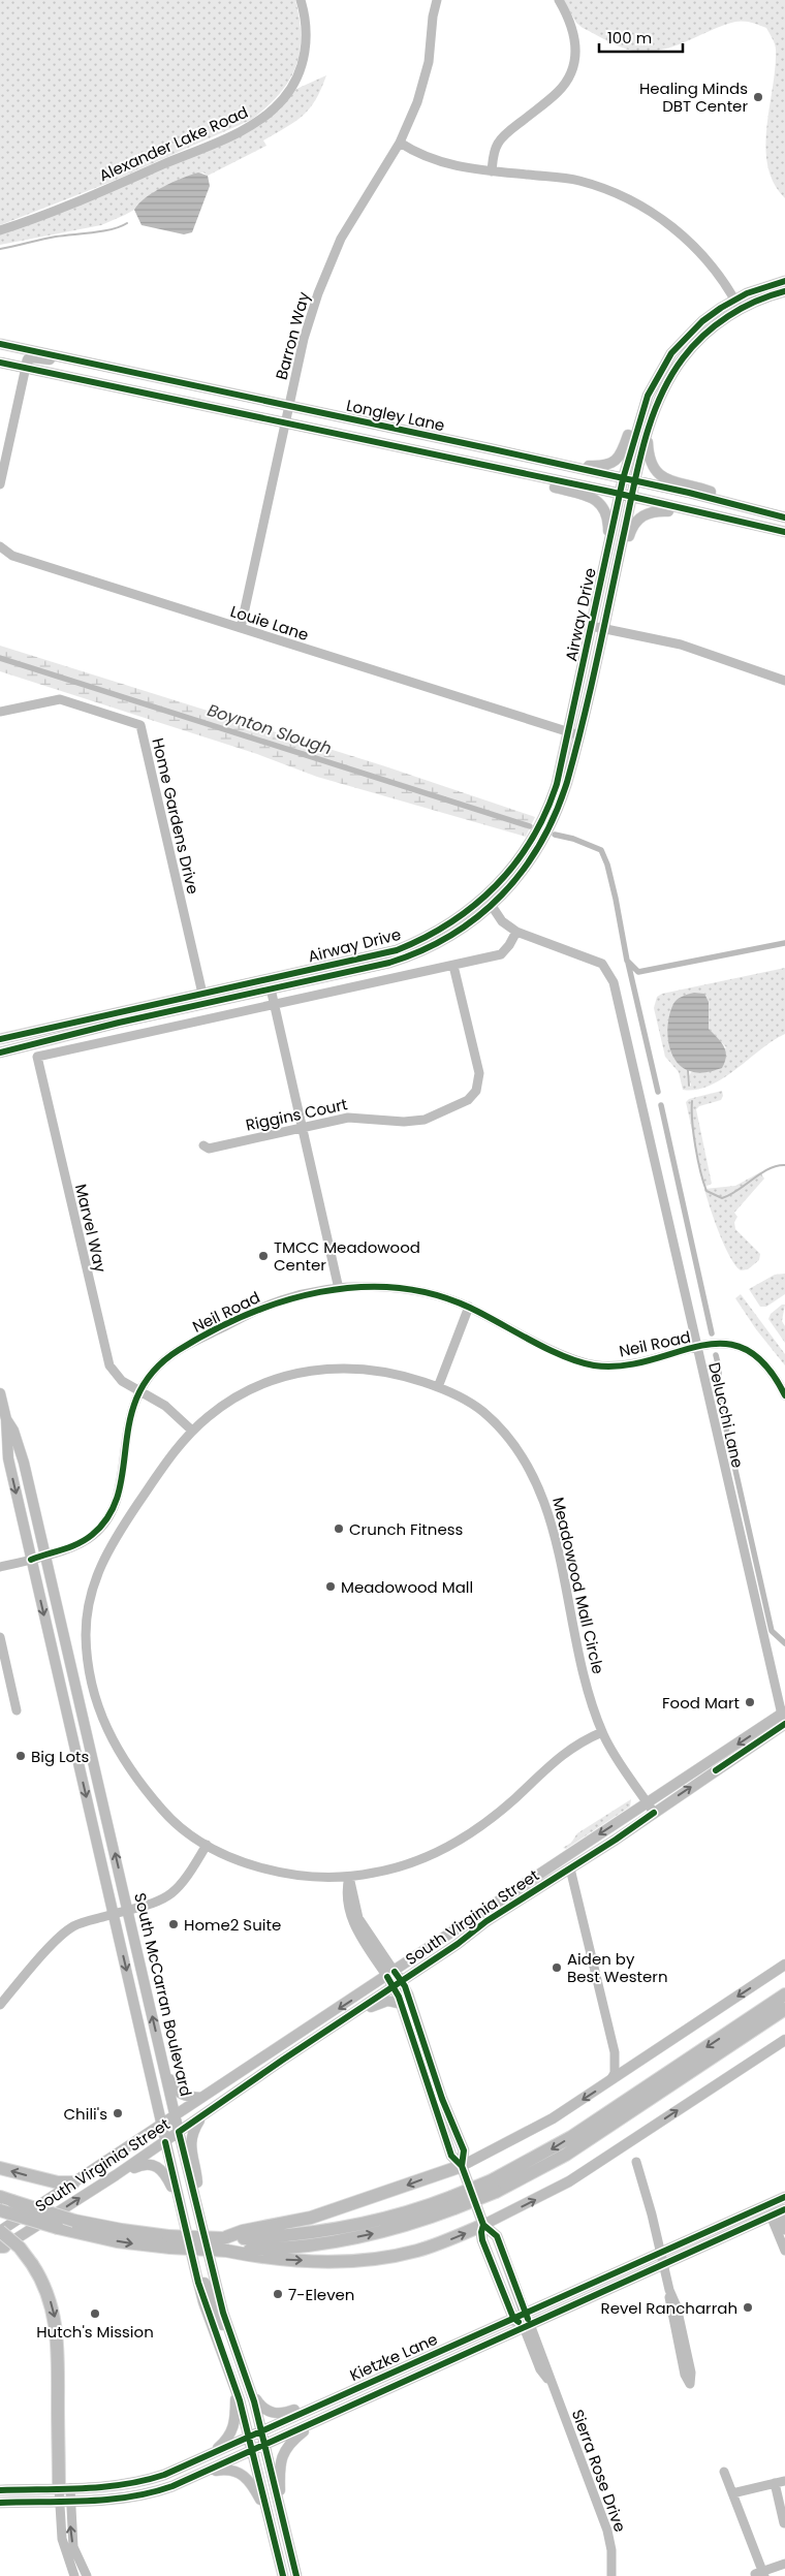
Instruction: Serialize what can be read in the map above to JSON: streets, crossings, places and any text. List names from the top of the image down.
{
  "streets": {
    "main road": [
      "Longley Lane",
      "Airway Drive",
      "South Virginia Street",
      "South McCarran Boulevard",
      "Kietzke Lane"
    ],
    "street": [
      "Alexander Lake Road",
      "Barron Way",
      "Louie Lane",
      "Home Gardens Drive",
      "Riggins Court",
      "Marvel Way",
      "Neil Road",
      "Delucchi Lane",
      "Meadowood Mall Circle",
      "Sierra Rose Drive"
    ]
  },
  "crossings": [
    ["Barron Way", "Longley Lane"],
    ["Barron Way", "Louie Lane"],
    ["Longley Lane", "Airway Drive"],
    ["Airway Drive", "Louie Lane"],
    ["Airway Drive", "Home Gardens Drive"],
    ["Marvel Way", "Neil Road"],
    ["Marvel Way", "Meadowood Mall Circle"],
    ["Neil Road", "Delucchi Lane"],
    ["Neil Road", "South McCarran Boulevard"],
    ["Delucchi Lane", "South Virginia Street"],
    ["Meadowood Mall Circle", "South Virginia Street"],
    ["South Virginia Street", "South McCarran Boulevard"],
    ["South McCarran Boulevard", "Kietzke Lane"],
    ["Kietzke Lane", "Sierra Rose Drive"]
  ],
  "water": ["Boynton Slough"],
  "places": [
    "Healing Minds DBT Center",
    "TMCC Meadowood Center",
    "Crunch Fitness",
    "Meadowood Mall",
    "Food Mart",
    "Big Lots",
    "Home2 Suite",
    "Aiden by Best Western",
    "Chili's",
    "7-Eleven",
    "Revel Rancharrah",
    "Hutch's Mission"
  ],
  "scale_bar": "100 m"
}
